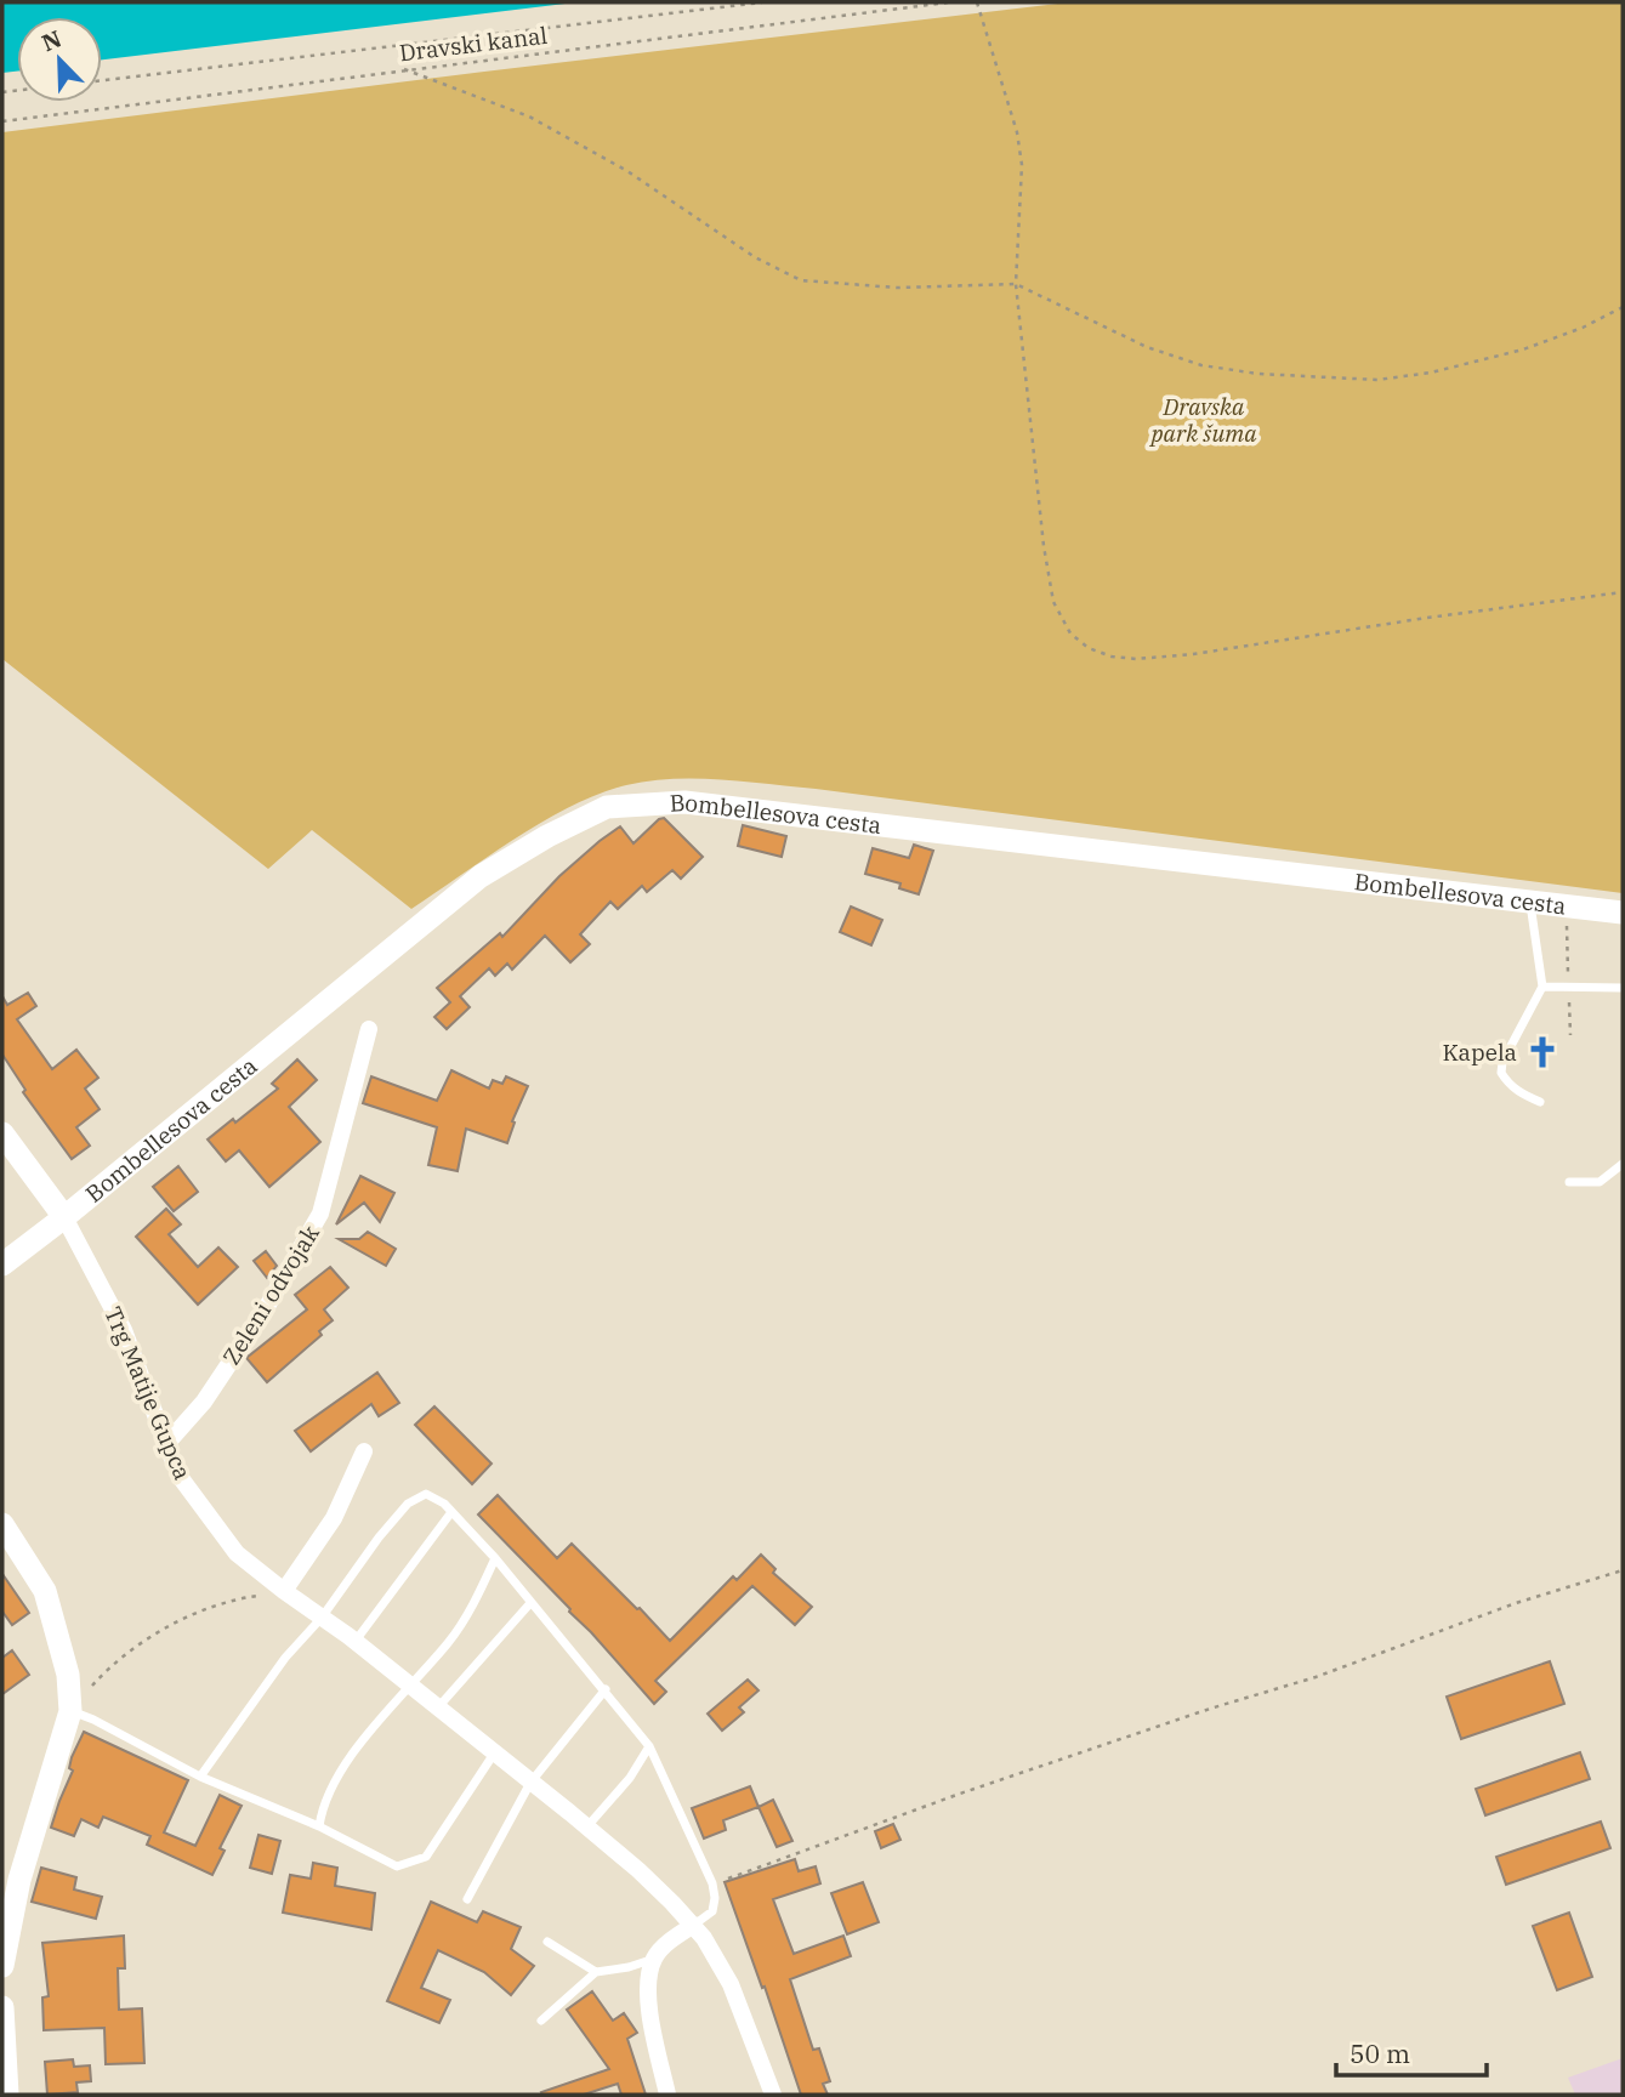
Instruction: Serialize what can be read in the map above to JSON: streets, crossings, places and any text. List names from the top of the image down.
{
  "streets": {
    "street": ["Bombellesova cesta", "Zeleni odvojak", "Trg Matije Gupca"],
    "path": ["Dravski kanal"]
  },
  "crossings": [
    ["Bombellesova cesta", "Trg Matije Gupca"],
    ["Zeleni odvojak", "Trg Matije Gupca"]
  ],
  "parks": ["Dravska park šuma"],
  "places": {
    "church": ["Kapela"]
  },
  "scale_bar": "50 m",
  "north": "top left"
}
